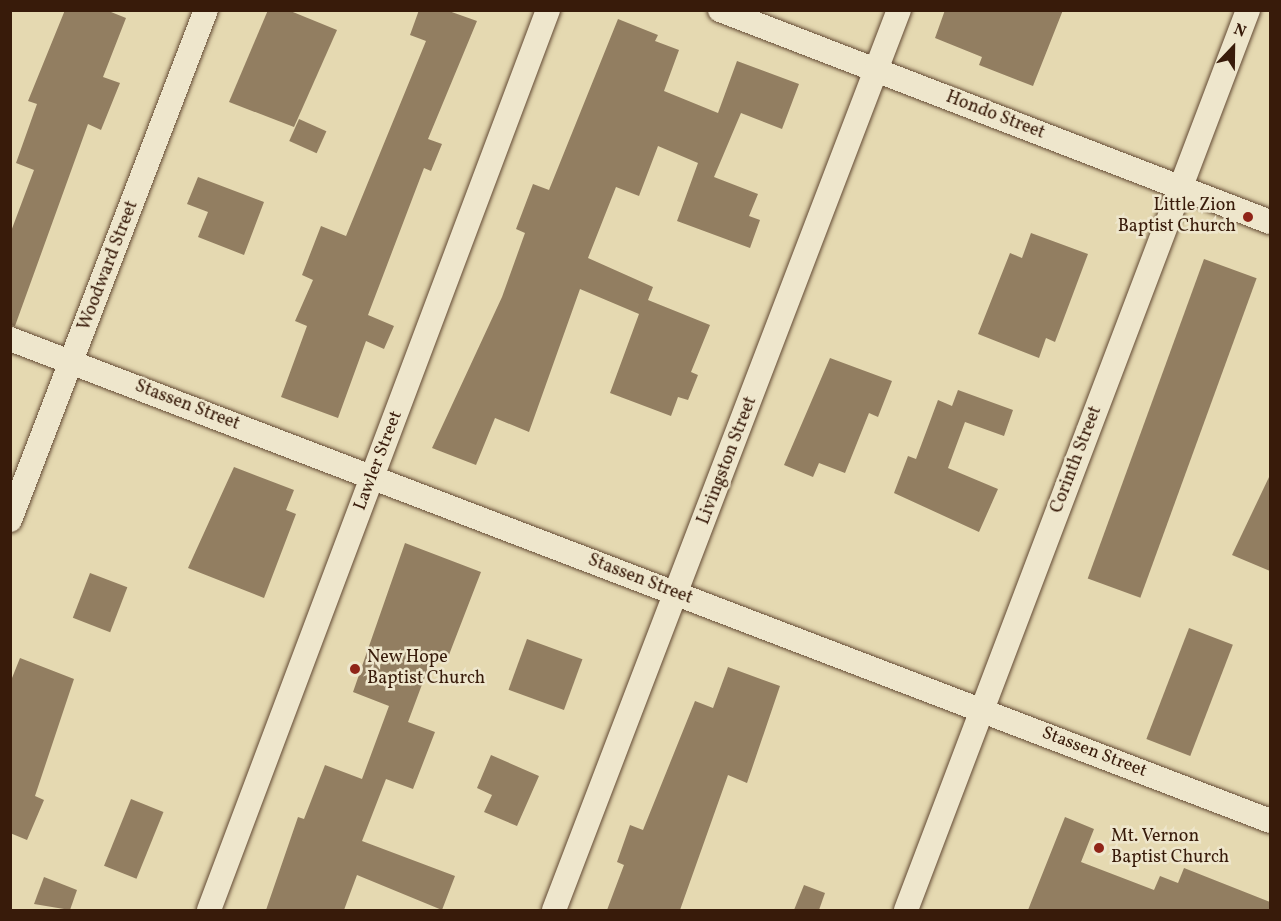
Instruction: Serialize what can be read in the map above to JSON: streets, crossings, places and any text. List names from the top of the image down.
{
  "streets": {
    "street": [
      "Hondo Street",
      "Woodward Street",
      "Stassen Street",
      "Corinth Street",
      "Lawler Street",
      "Livingston Street"
    ]
  },
  "crossings": [
    ["Hondo Street", "Corinth Street"],
    ["Hondo Street", "Livingston Street"],
    ["Woodward Street", "Stassen Street"],
    ["Stassen Street", "Corinth Street"],
    ["Stassen Street", "Lawler Street"],
    ["Stassen Street", "Livingston Street"]
  ],
  "places": ["Little Zion Baptist Church", "New Hope Baptist Church", "Mt. Vernon Baptist Church"],
  "north": "top"
}
